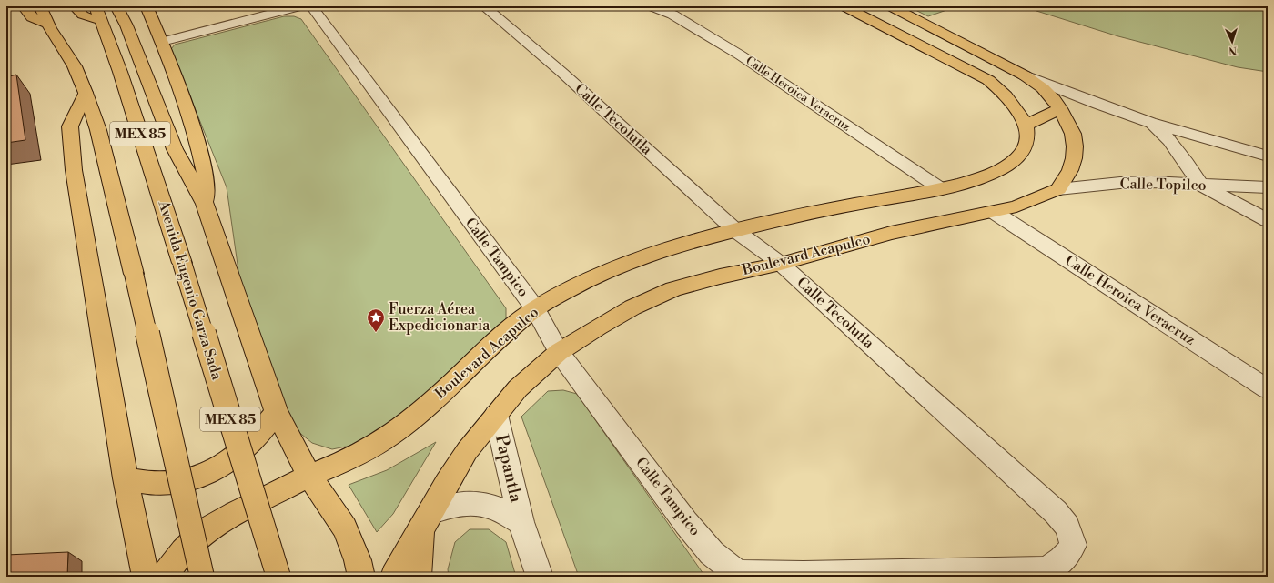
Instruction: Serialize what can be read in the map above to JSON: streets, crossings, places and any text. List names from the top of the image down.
{
  "streets": {
    "main road": ["MEX 85", "Boulevard Acapulco", "Avenida Eugenio Garza Sada"],
    "street": [
      "Calle Heroica Veracruz",
      "Calle Tecolutla",
      "Calle Topilco",
      "Calle Tampico",
      "Papantla"
    ]
  },
  "crossings": [
    ["Calle Heroica Veracruz", "Boulevard Acapulco"],
    ["Calle Tecolutla", "Boulevard Acapulco"],
    ["Calle Tecolutla", "Calle Tampico"],
    ["Calle Topilco", "Boulevard Acapulco"],
    ["Boulevard Acapulco", "Calle Tampico"],
    ["Boulevard Acapulco", "Papantla"]
  ],
  "places": {
    "place": ["Fuerza Aérea Expedicionaria"]
  },
  "north": "bottom"
}
